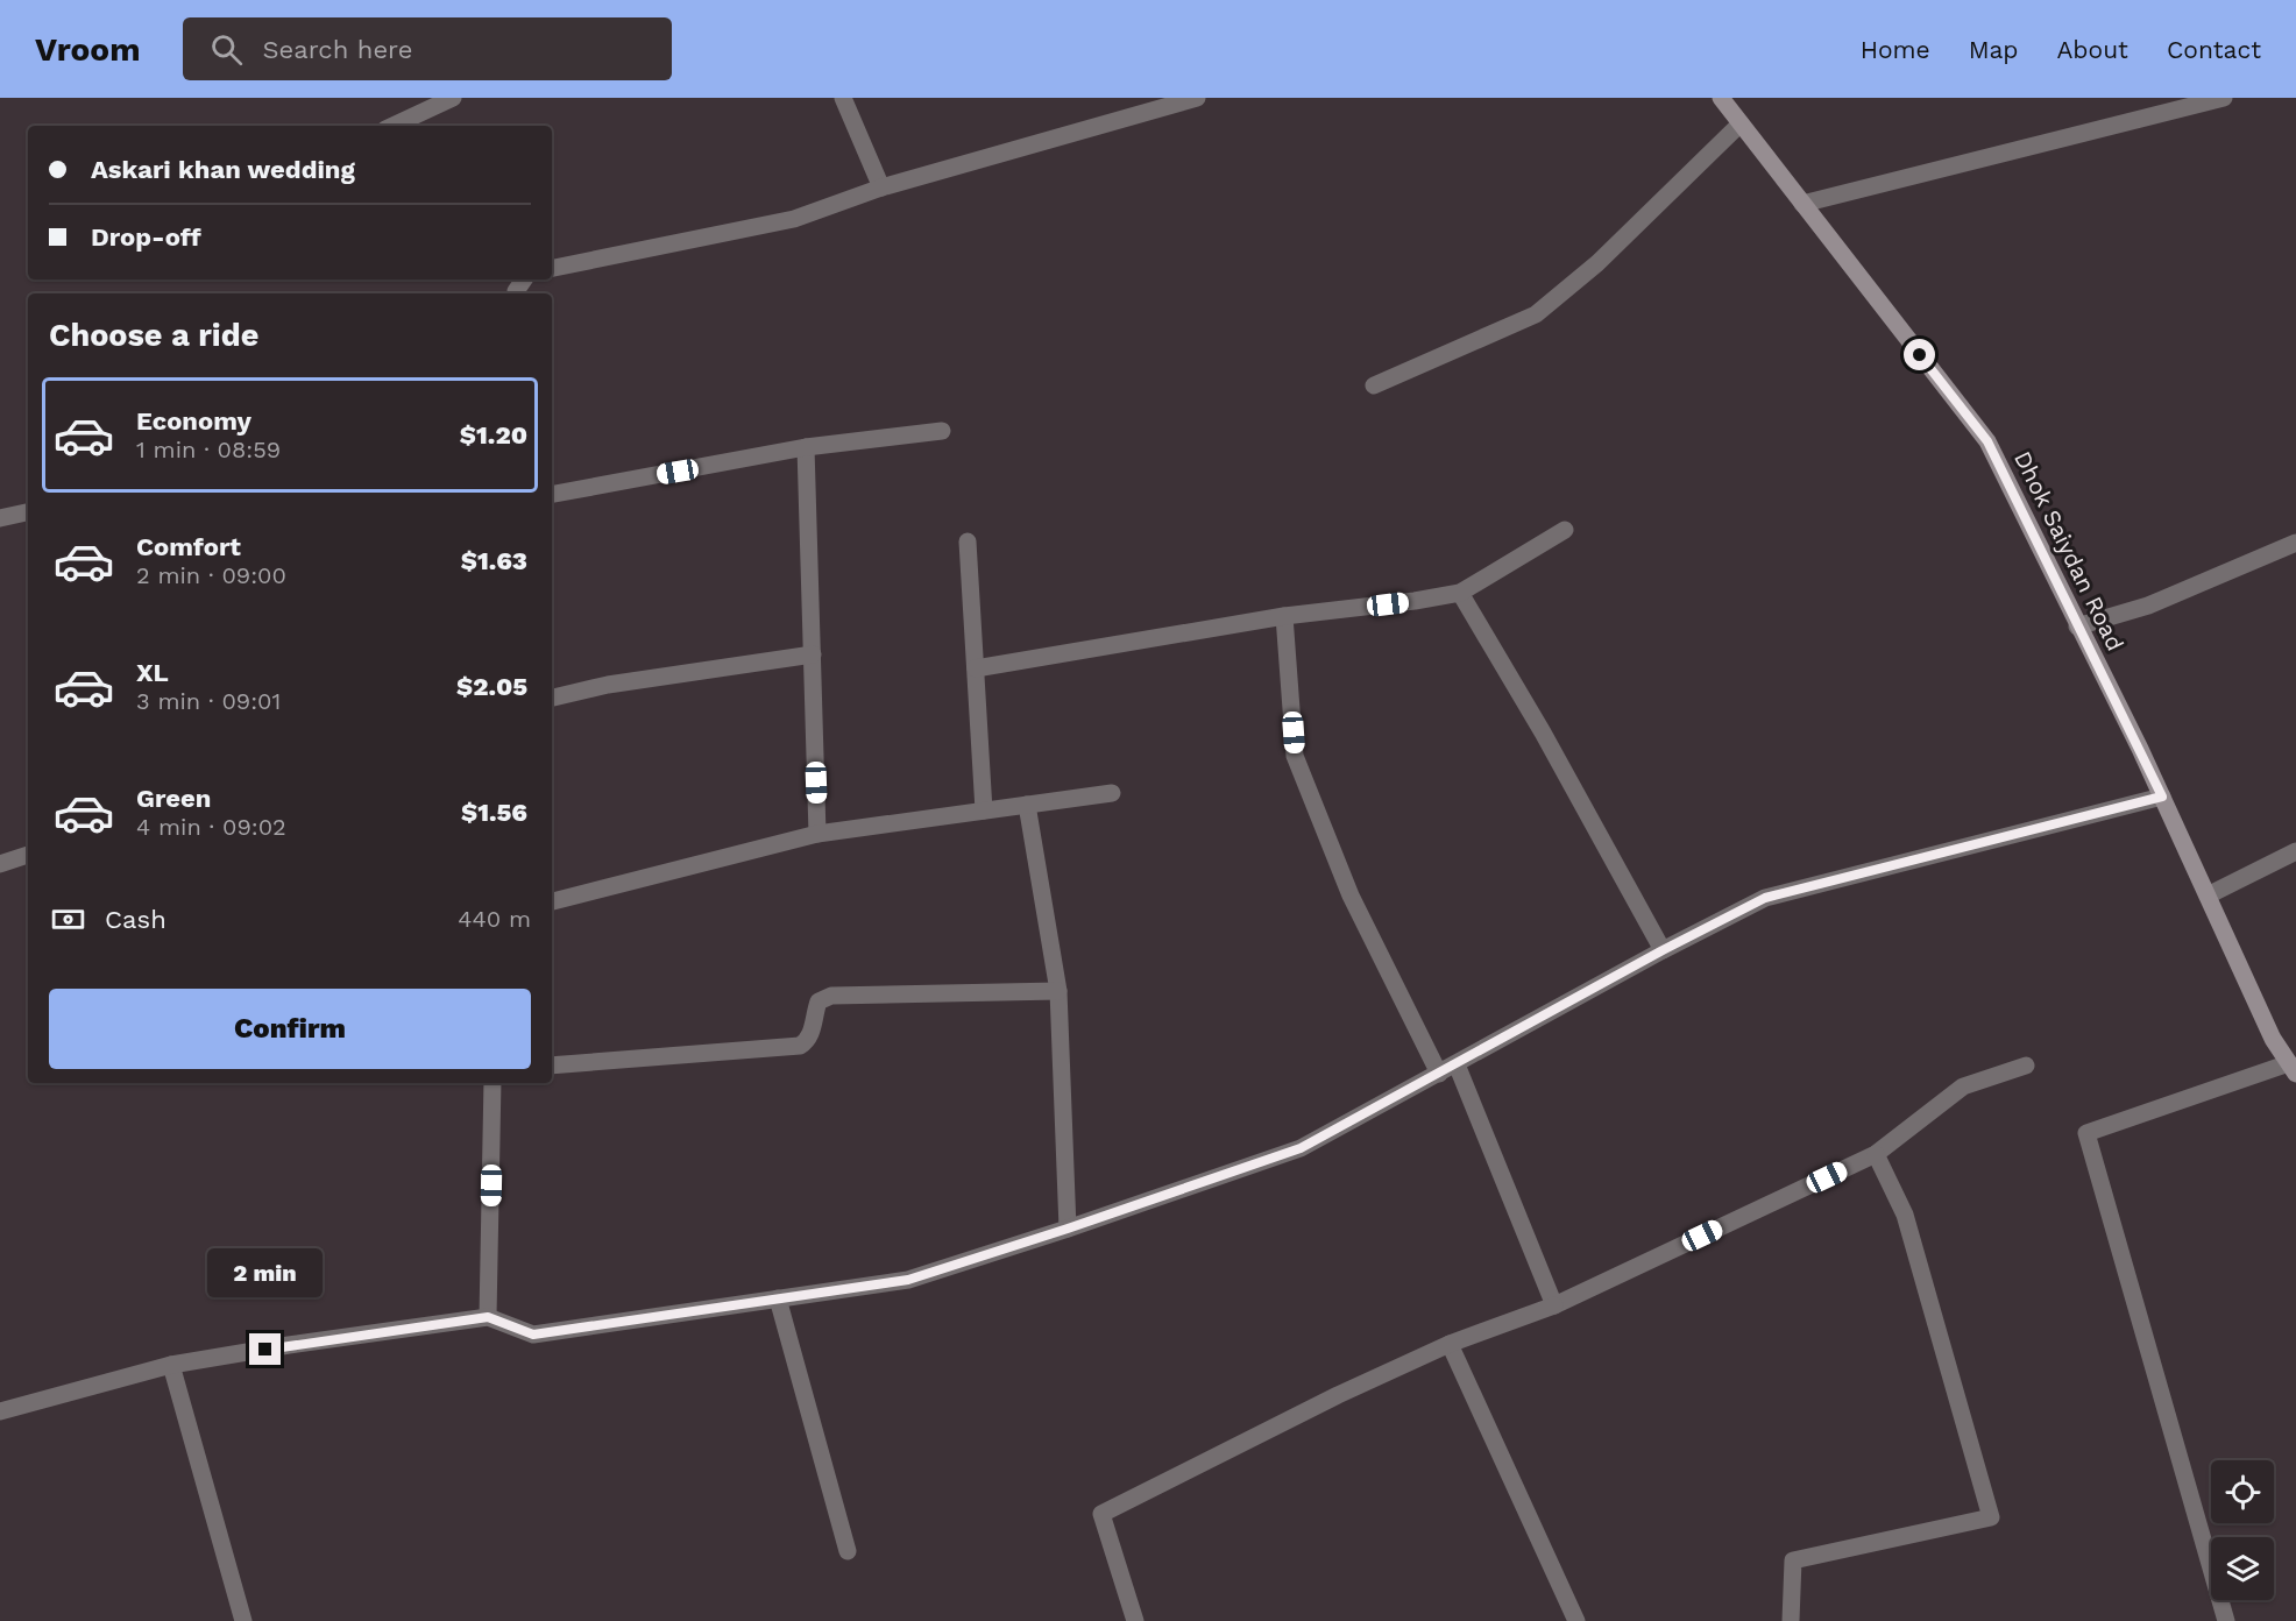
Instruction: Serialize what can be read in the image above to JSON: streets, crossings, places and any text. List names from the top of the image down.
{
  "streets": {
    "main road": ["Dhok Saiydan Road"]
  },
  "page": {
    "header": "Vroom",
    "search": "Search here",
    "nav": [
      "Home",
      "Map",
      "About",
      "Contact"
    ],
    "banner": ["Askari khan wedding", "Drop-off"],
    "heading": "Choose a ride",
    "list": [
      {
        "name": "Economy",
        "note": "1 min · 08:59",
        "value": "$1.20"
      },
      {
        "name": "Comfort",
        "note": "2 min · 09:00",
        "value": "$1.63"
      },
      {
        "name": "XL",
        "note": "3 min · 09:01",
        "value": "$2.05"
      },
      {
        "name": "Green",
        "note": "4 min · 09:02",
        "value": "$1.56"
      }
    ],
    "pay": ["Cash", "440 m"],
    "buttons": "Confirm",
    "bubble": "2 min"
  }
}
